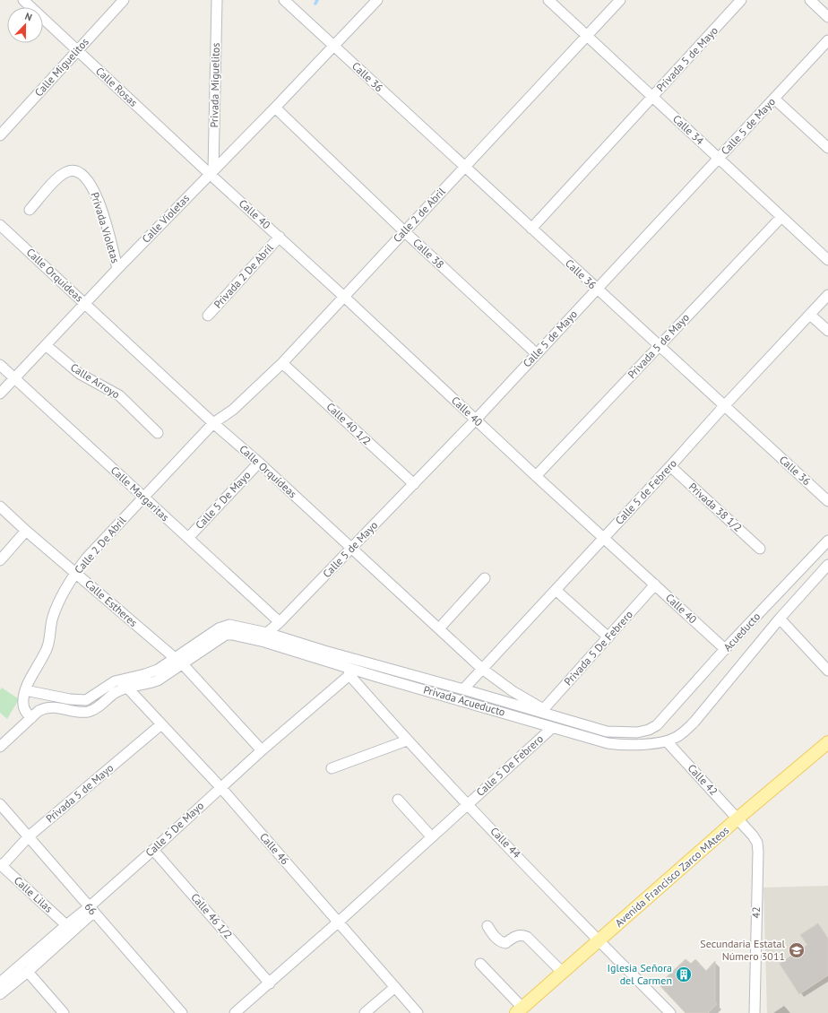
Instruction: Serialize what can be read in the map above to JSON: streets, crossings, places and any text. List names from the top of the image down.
{
  "streets": {
    "main road": ["Avenida Francisco Zarco MAteos"],
    "street": [
      "Privada 5 de Mayo",
      "Calle Miguelitos",
      "Calle 36",
      "Privada Miguelitos",
      "Calle Rosas",
      "Calle 5 de Mayo",
      "Calle 34",
      "Calle 40",
      "Calle 2 de Abril",
      "Calle Violetas",
      "Privada Violetas",
      "Calle 38",
      "Calle Orquídeas",
      "Privada 2 De Abril",
      "Calle Arroyo",
      "Calle 40 1/2",
      "Calle 5 de Febrero",
      "Calle Margaritas",
      "Calle 5 De Mayo",
      "Privada 38 1/2",
      "Calle 2 De Abril",
      "Calle Estheres",
      "Acueducto",
      "Privada 5 De Febrero",
      "Privada Acueducto",
      "Calle 5 De Febrero",
      "Calle 42",
      "Calle 44",
      "Calle 46",
      "Calle Lilas",
      "66",
      "42",
      "Calle 46 1/2"
    ]
  },
  "crossings": [
    ["Privada 5 de Mayo", "Calle 36"],
    ["Privada 5 de Mayo", "Calle 34"],
    ["Privada 5 de Mayo", "Calle 40"],
    ["Privada 5 de Mayo", "Calle 46"],
    ["Privada 5 de Mayo", "Calle Lilas"],
    ["Privada 5 de Mayo", "66"],
    ["Calle Miguelitos", "Calle Rosas"],
    ["Calle 36", "Calle 5 de Mayo"],
    ["Calle 36", "Calle 2 de Abril"],
    ["Calle 36", "Calle Violetas"],
    ["Calle 36", "Calle 5 de Febrero"],
    ["Privada Miguelitos", "Calle Rosas"],
    ["Privada Miguelitos", "Calle 40"],
    ["Privada Miguelitos", "Calle Violetas"],
    ["Calle Rosas", "Calle 40"],
    ["Calle Rosas", "Calle Violetas"],
    ["Calle 5 de Mayo", "Calle 34"],
    ["Calle 5 de Mayo", "Calle 40"],
    ["Calle 5 de Mayo", "Calle 38"],
    ["Calle 5 de Mayo", "Calle Orquídeas"],
    ["Calle 5 de Mayo", "Calle 40 1/2"],
    ["Calle 5 de Mayo", "Calle Margaritas"],
    ["Calle 5 de Mayo", "Privada Acueducto"],
    ["Calle 34", "Calle 2 de Abril"],
    ["Calle 40", "Calle 2 de Abril"],
    ["Calle 40", "Calle Violetas"],
    ["Calle 40", "Privada 2 De Abril"],
    ["Calle 40", "Calle 5 de Febrero"],
    ["Calle 40", "Acueducto"],
    ["Calle 40", "Privada 5 De Febrero"],
    ["Calle 2 de Abril", "Calle 38"],
    ["Calle 2 de Abril", "Calle Orquídeas"],
    ["Calle 2 de Abril", "Calle 40 1/2"],
    ["Calle 2 de Abril", "Calle 2 De Abril"],
    ["Calle Violetas", "Privada Violetas"],
    ["Calle Violetas", "Calle 38"],
    ["Calle Violetas", "Calle Orquídeas"],
    ["Calle Violetas", "Calle Arroyo"],
    ["Calle Violetas", "Calle Margaritas"],
    ["Calle Orquídeas", "Calle 5 de Febrero"],
    ["Calle Orquídeas", "Calle 5 De Mayo"],
    ["Calle Orquídeas", "Calle 2 De Abril"],
    ["Calle Orquídeas", "Privada 5 De Febrero"],
    ["Calle Orquídeas", "Privada Acueducto"],
    ["Calle 5 de Febrero", "Privada 38 1/2"],
    ["Calle 5 de Febrero", "Privada Acueducto"],
    ["Calle Margaritas", "Calle 5 De Mayo"],
    ["Calle Margaritas", "Calle 2 De Abril"],
    ["Calle 5 De Mayo", "Calle Estheres"],
    ["Calle 5 De Mayo", "Privada Acueducto"],
    ["Calle 5 De Mayo", "Calle 44"],
    ["Calle 5 De Mayo", "Calle 46"],
    ["Calle 5 De Mayo", "Calle Lilas"],
    ["Calle 5 De Mayo", "66"],
    ["Calle 5 De Mayo", "Calle 46 1/2"],
    ["Calle 2 De Abril", "Calle Estheres"],
    ["Acueducto", "Privada Acueducto"],
    ["Acueducto", "Calle 42"],
    ["Privada 5 De Febrero", "Privada Acueducto"],
    ["Privada Acueducto", "Calle 5 De Febrero"],
    ["Privada Acueducto", "Calle 42"],
    ["Privada Acueducto", "Calle 44"],
    ["Calle 5 De Febrero", "Calle 44"],
    ["Calle 5 De Febrero", "Calle 46"],
    ["Calle 5 De Febrero", "Calle 46 1/2"],
    ["Calle 42", "Avenida Francisco Zarco MAteos"],
    ["Calle 42", "42"],
    ["Calle 44", "Avenida Francisco Zarco MAteos"],
    ["Avenida Francisco Zarco MAteos", "42"]
  ],
  "places": {
    "school or university": ["Secundaria Estatal Número 3011"],
    "building": ["Iglesia Señora del Carmen"]
  },
  "north": "top"
}
